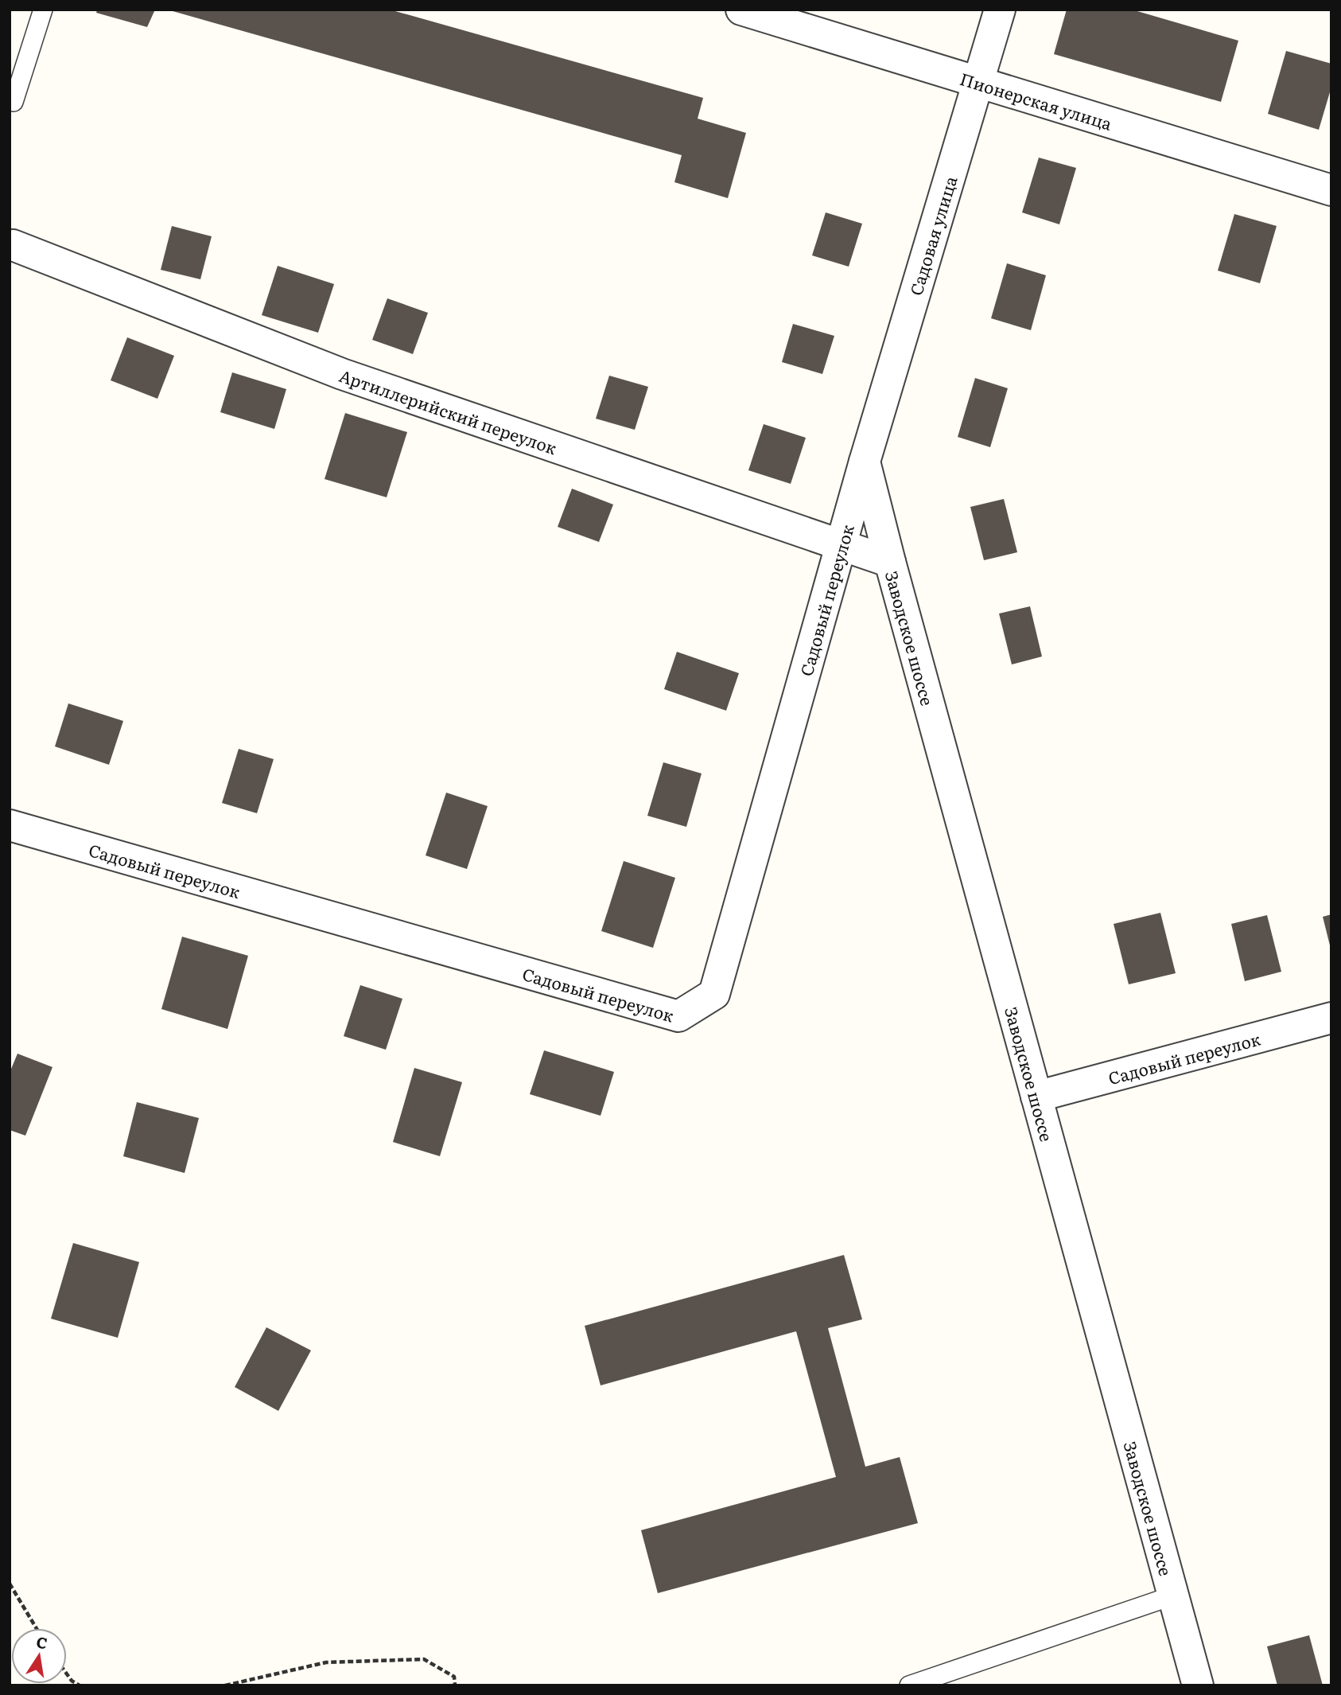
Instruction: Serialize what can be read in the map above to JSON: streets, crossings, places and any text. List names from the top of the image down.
{
  "streets": {
    "street": [
      "Пионерская улица",
      "Садовая улица",
      "Артиллерийский переулок",
      "Садовый переулок",
      "Заводское шоссе"
    ]
  },
  "crossings": [
    ["Пионерская улица", "Садовая улица"],
    ["Садовая улица", "Садовый переулок"],
    ["Садовая улица", "Заводское шоссе"],
    ["Артиллерийский переулок", "Садовый переулок"],
    ["Артиллерийский переулок", "Заводское шоссе"],
    ["Садовый переулок", "Заводское шоссе"]
  ],
  "north": "top"
}
